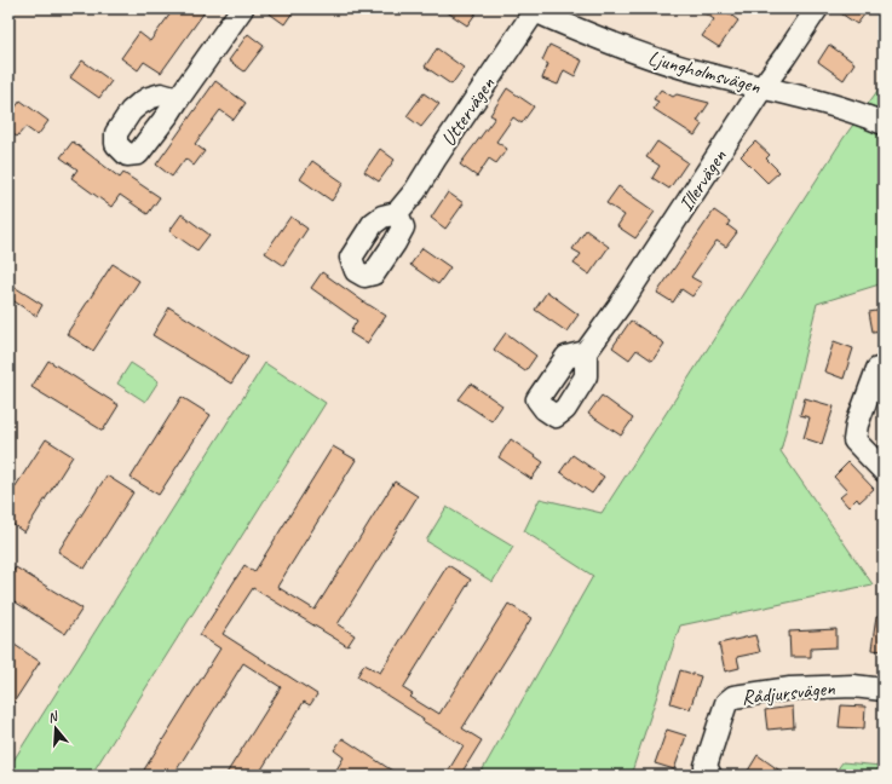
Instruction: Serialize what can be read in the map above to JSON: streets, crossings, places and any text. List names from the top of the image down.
{
  "streets": {
    "street": [
      "Ljungholmsvägen",
      "Uttervägen",
      "Illervägen",
      "Rådjursvägen"
    ]
  },
  "crossings": [
    ["Ljungholmsvägen", "Uttervägen"],
    ["Ljungholmsvägen", "Illervägen"]
  ],
  "north": "top"
}
